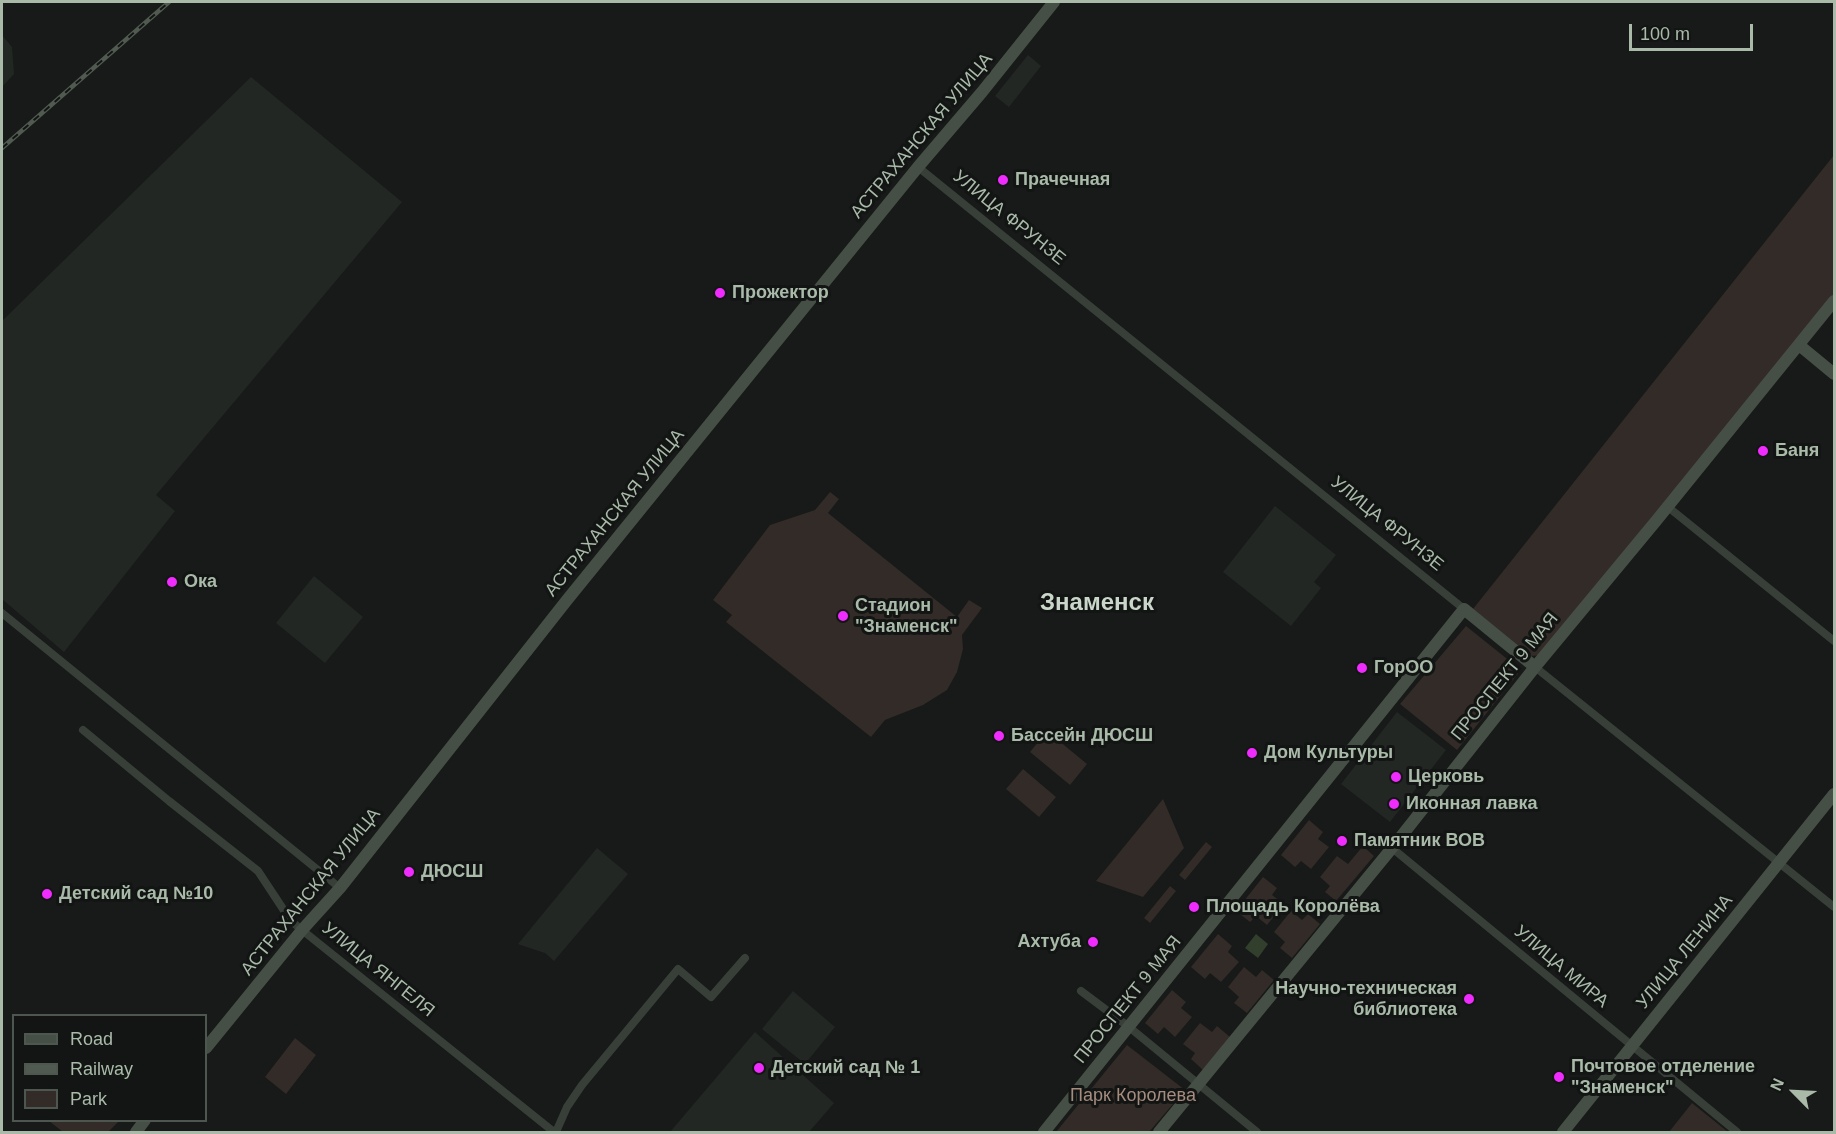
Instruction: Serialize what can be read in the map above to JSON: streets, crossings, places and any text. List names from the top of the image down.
{
  "streets": {
    "street": [
      "АСТРАХАНСКАЯ УЛИЦА",
      "УЛИЦА ФРУНЗЕ",
      "ПРОСПЕКТ 9 МАЯ",
      "УЛИЦА ЛЕНИНА",
      "УЛИЦА МИРА",
      "УЛИЦА ЯНГЕЛЯ"
    ]
  },
  "crossings": [
    ["АСТРАХАНСКАЯ УЛИЦА", "УЛИЦА ФРУНЗЕ"],
    ["АСТРАХАНСКАЯ УЛИЦА", "УЛИЦА ЯНГЕЛЯ"],
    ["УЛИЦА ФРУНЗЕ", "ПРОСПЕКТ 9 МАЯ"],
    ["УЛИЦА ФРУНЗЕ", "УЛИЦА ЛЕНИНА"],
    ["ПРОСПЕКТ 9 МАЯ", "УЛИЦА МИРА"],
    ["УЛИЦА ЛЕНИНА", "УЛИЦА МИРА"]
  ],
  "districts": ["Знаменск"],
  "parks": ["Парк Королева"],
  "places": [
    "Прачечная",
    "Прожектор",
    "Баня",
    "Ока",
    "Стадион \"Знаменск\"",
    "ГорОО",
    "Бассейн ДЮСШ",
    "Дом Культуры",
    "Церковь",
    "Иконная лавка",
    "Памятник ВОВ",
    "ДЮСШ",
    "Детский сад №10",
    "Площадь Королёва",
    "Ахтуба",
    "Научно-техническая библиотека",
    "Детский сад № 1",
    "Почтовое отделение \"Знаменск\""
  ],
  "legend": ["Road", "Railway", "Park"],
  "scale_bar": "100 m",
  "north": "top left"
}
